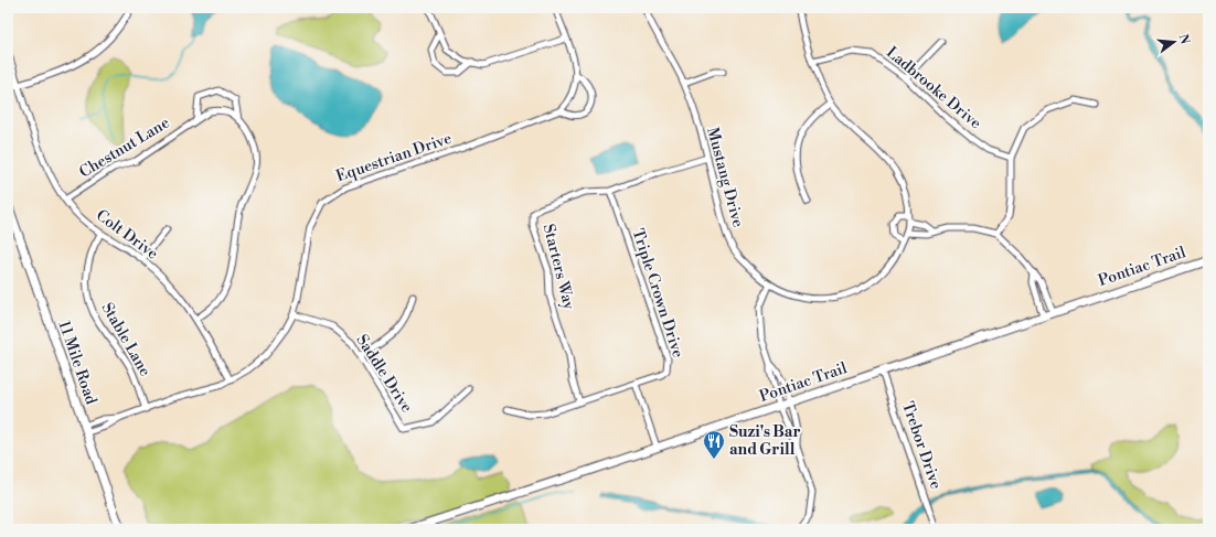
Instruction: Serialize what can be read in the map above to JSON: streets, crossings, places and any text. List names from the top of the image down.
{
  "streets": {
    "main road": ["Pontiac Trail", "11 Mile Road"],
    "street": [
      "Ladbrooke Drive",
      "Chestnut Lane",
      "Equestrian Drive",
      "Mustang Drive",
      "Colt Drive",
      "Starters Way",
      "Triple Crown Drive",
      "Stable Lane",
      "Saddle Drive",
      "Trebor Drive"
    ]
  },
  "crossings": [
    ["Chestnut Lane", "Colt Drive"],
    ["Equestrian Drive", "Colt Drive"],
    ["Equestrian Drive", "Stable Lane"],
    ["Equestrian Drive", "11 Mile Road"],
    ["Equestrian Drive", "Saddle Drive"],
    ["Mustang Drive", "Starters Way"],
    ["Colt Drive", "Stable Lane"],
    ["Starters Way", "Triple Crown Drive"],
    ["Pontiac Trail", "Trebor Drive"]
  ],
  "places": {
    "restaurant": ["Suzi's Bar and Grill"]
  },
  "north": "right"
}
